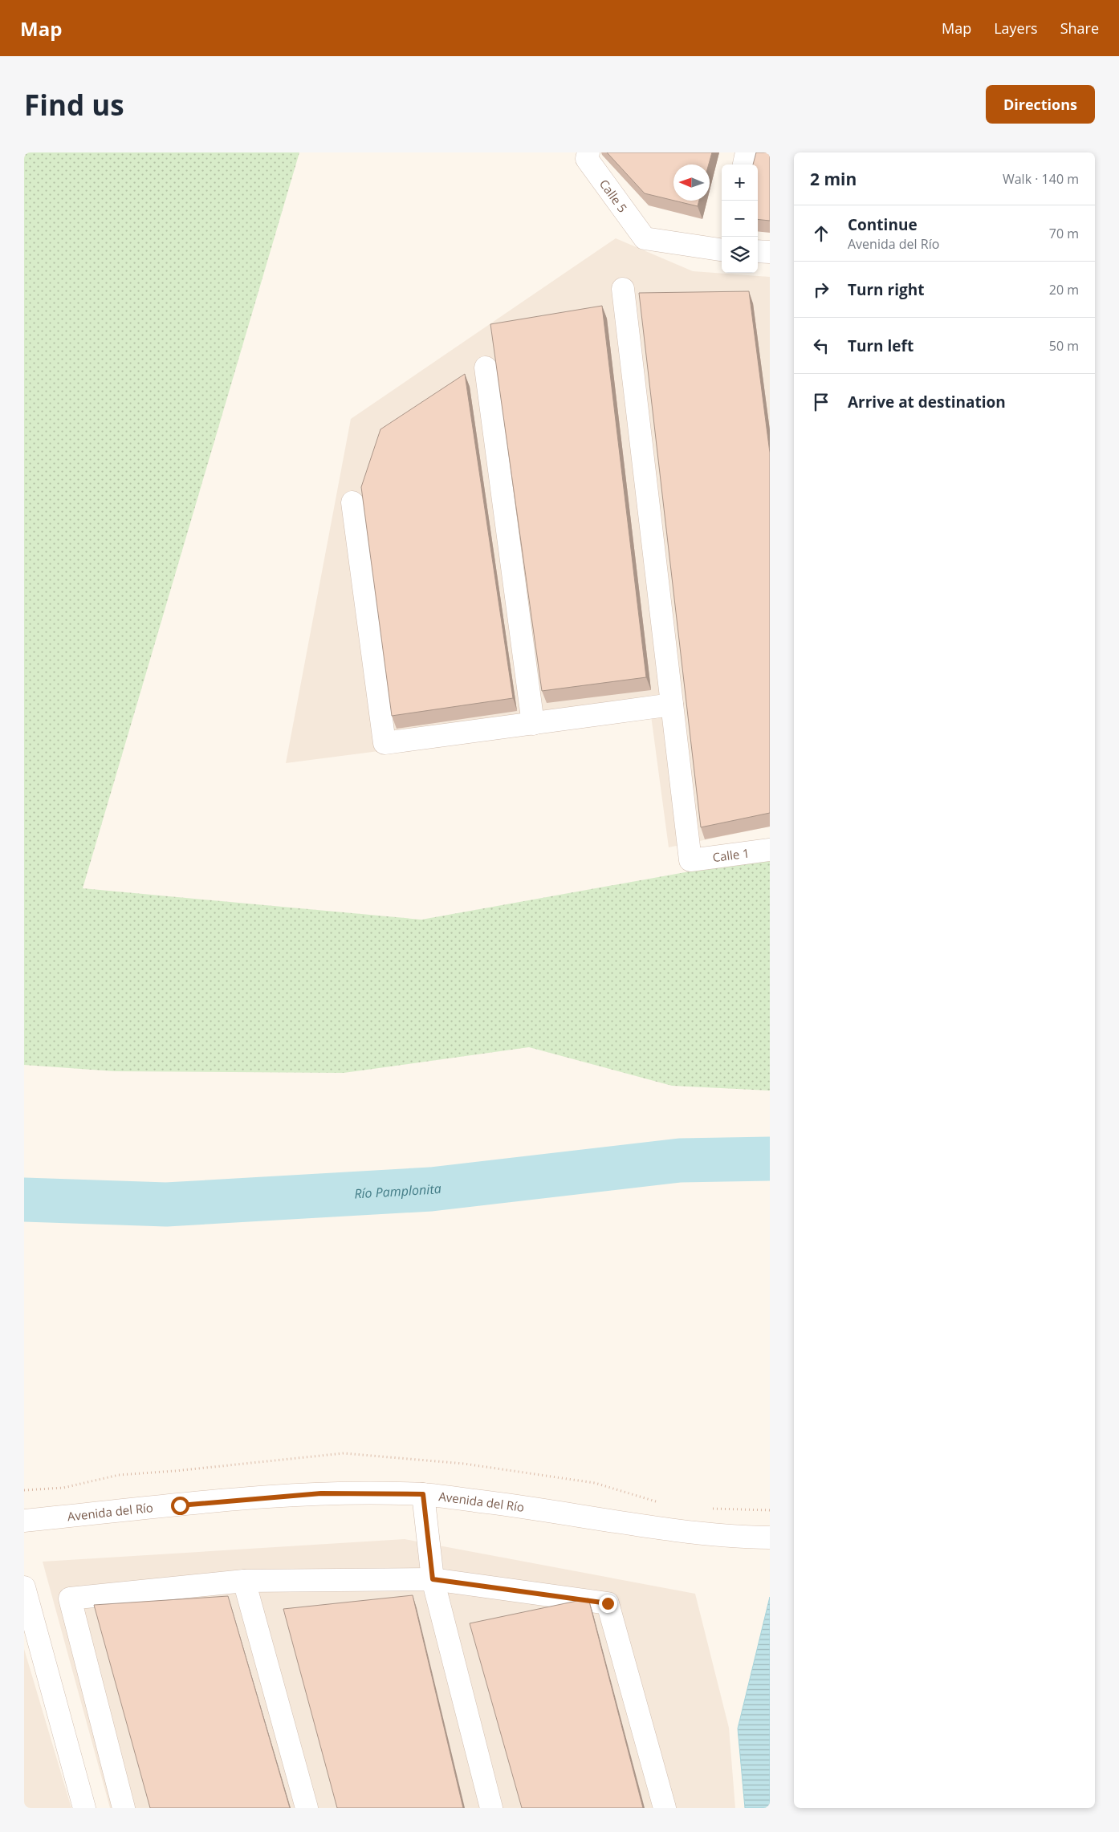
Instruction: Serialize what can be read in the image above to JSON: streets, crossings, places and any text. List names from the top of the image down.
{
  "streets": {
    "street": ["Calle 5", "Calle 1", "Avenida del Río"]
  },
  "water": ["Río Pamplonita"],
  "north": "left",
  "page": {
    "header": "Map",
    "nav": ["Map", "Layers", "Share"],
    "buttons": "Directions",
    "title": "Find us",
    "heading": ["2 min", "Walk · 140 m"],
    "map_buttons": ["+", "−"],
    "list": [
      ["Continue", "Avenida del Río", "70 m"],
      ["Turn right", "20 m"],
      ["Turn left", "50 m"],
      "Arrive at destination"
    ]
  }
}
